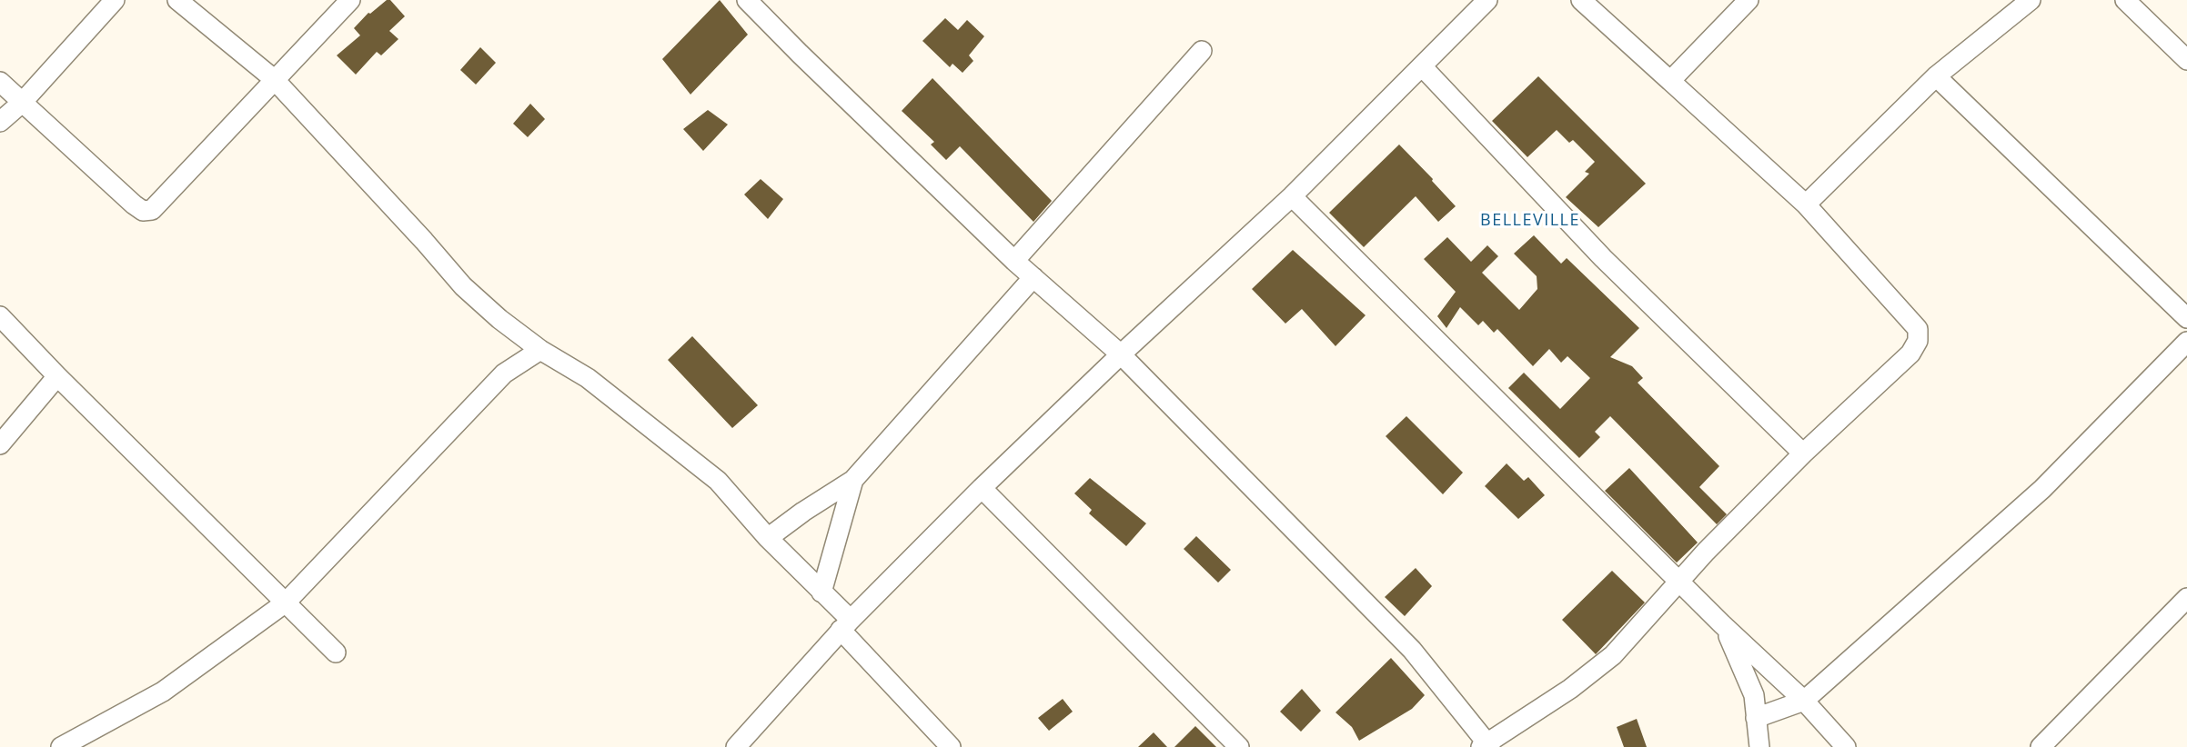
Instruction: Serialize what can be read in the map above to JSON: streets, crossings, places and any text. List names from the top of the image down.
{
  "districts": ["BELLEVILLE"]
}
